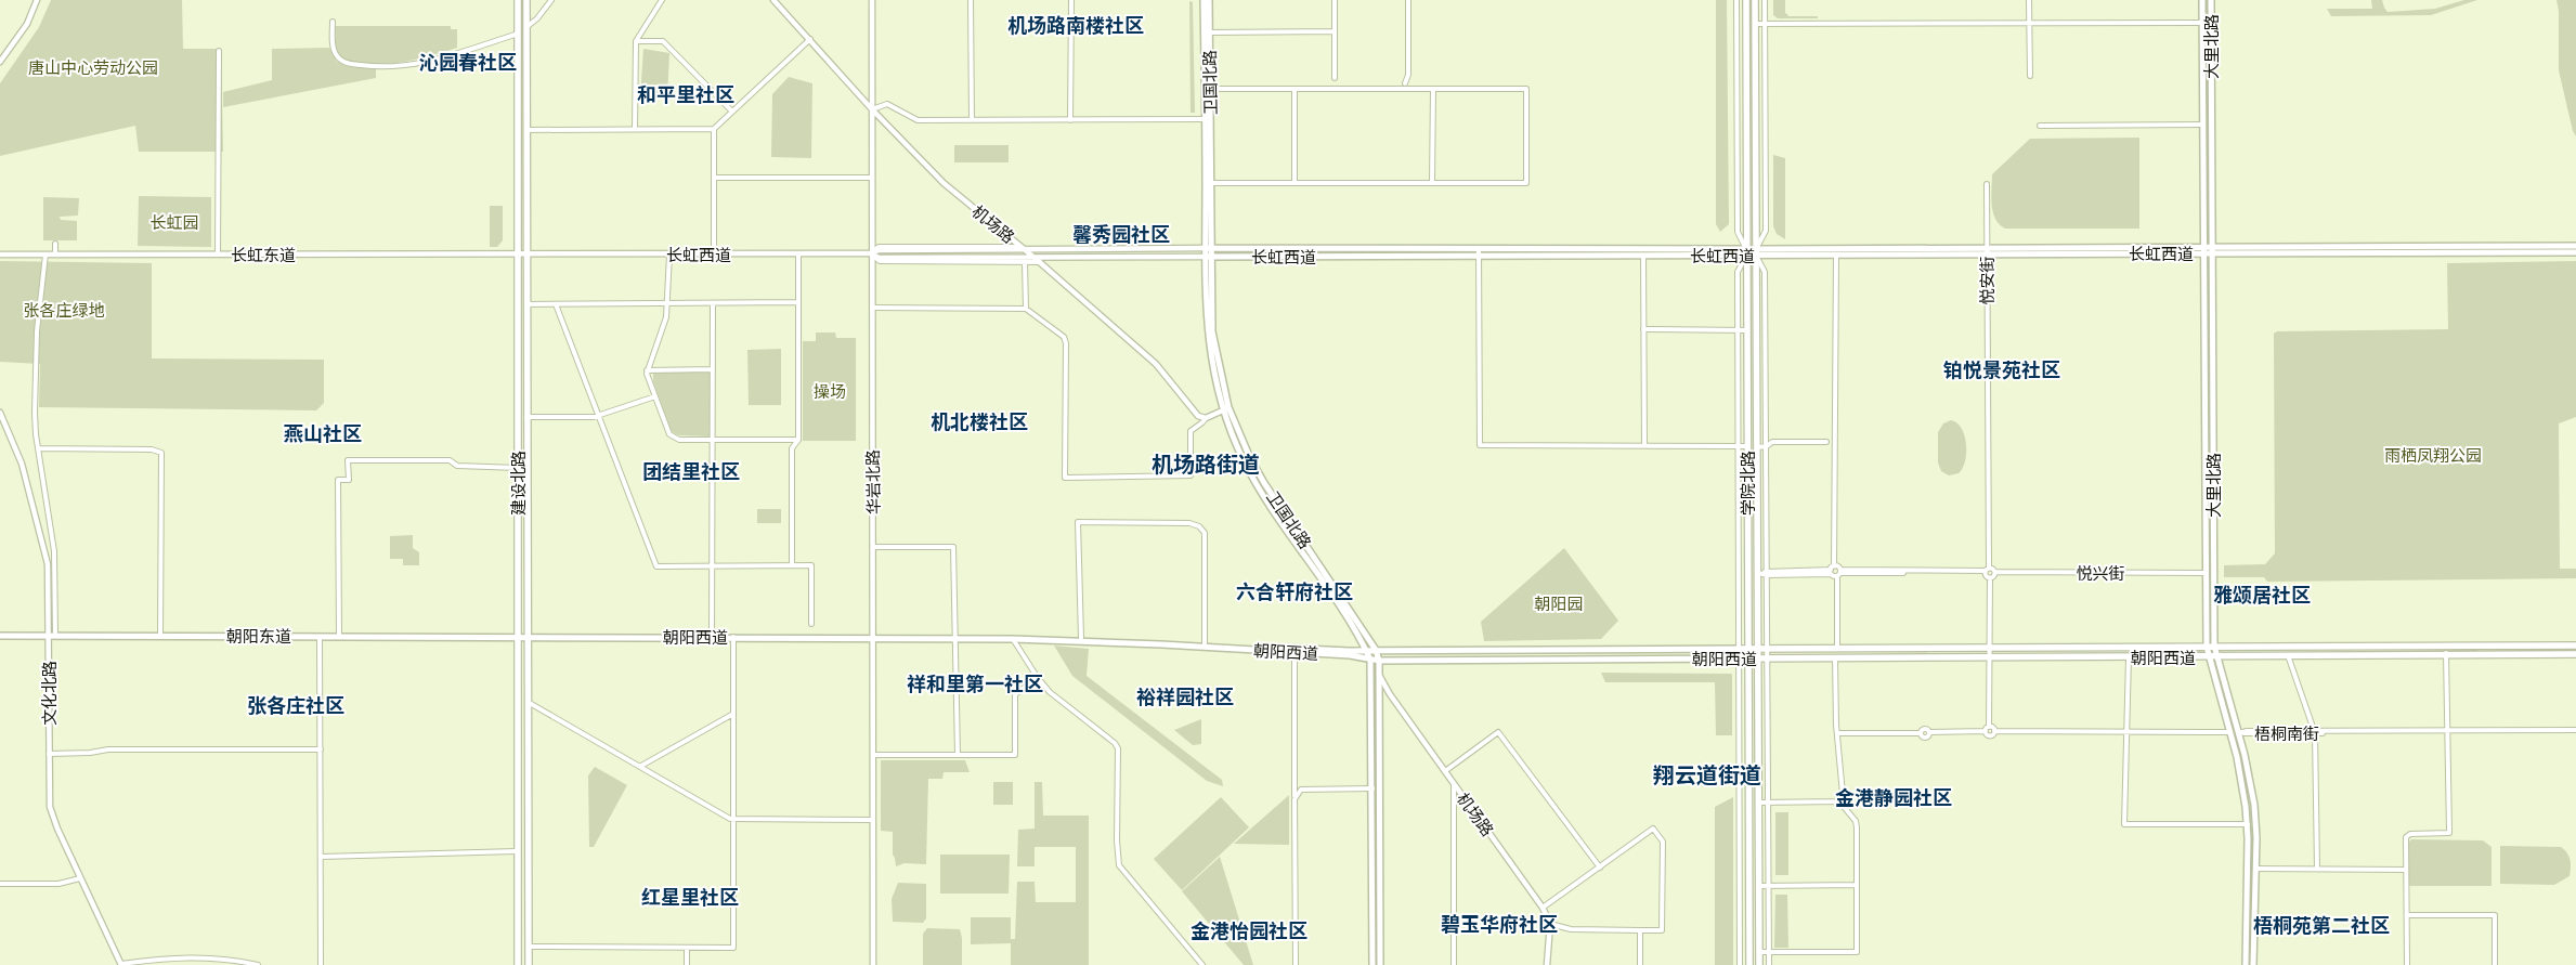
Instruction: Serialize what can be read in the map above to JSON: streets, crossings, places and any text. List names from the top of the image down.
{
  "streets": {
    "main road": [
      "大里北路",
      "卫国北路",
      "长虹西道",
      "建设北路",
      "学院北路",
      "朝阳东道",
      "朝阳西道"
    ],
    "street": [
      "机场路",
      "长虹东道",
      "悦安街",
      "华岩北路",
      "悦兴街",
      "文化北路",
      "梧桐南街"
    ]
  },
  "crossings": [
    ["大里北路", "长虹西道"],
    ["大里北路", "悦兴街"],
    ["大里北路", "朝阳西道"],
    ["大里北路", "梧桐南街"],
    ["卫国北路", "机场路"],
    ["卫国北路", "长虹西道"],
    ["卫国北路", "朝阳西道"],
    ["机场路", "长虹西道"],
    ["机场路", "华岩北路"],
    ["长虹西道", "长虹东道"],
    ["长虹西道", "悦安街"],
    ["长虹西道", "华岩北路"],
    ["长虹西道", "建设北路"],
    ["长虹西道", "学院北路"],
    ["长虹东道", "建设北路"],
    ["华岩北路", "朝阳西道"],
    ["建设北路", "朝阳东道"],
    ["建设北路", "朝阳西道"],
    ["学院北路", "朝阳西道"],
    ["朝阳东道", "朝阳西道"],
    ["朝阳东道", "文化北路"]
  ],
  "districts": [
    "机场路南楼社区",
    "沁园春社区",
    "和平里社区",
    "馨秀园社区",
    "铂悦景苑社区",
    "机北楼社区",
    "燕山社区",
    "机场路街道",
    "团结里社区",
    "六合轩府社区",
    "雅颂居社区",
    "祥和里第一社区",
    "裕祥园社区",
    "张各庄社区",
    "翔云道街道",
    "金港静园社区",
    "红星里社区",
    "碧玉华府社区",
    "梧桐苑第二社区",
    "金港怡园社区"
  ],
  "parks": [
    "唐山中心劳动公园",
    "长虹园",
    "张各庄绿地",
    "操场",
    "雨栖凤翔公园",
    "朝阳园"
  ]
}
